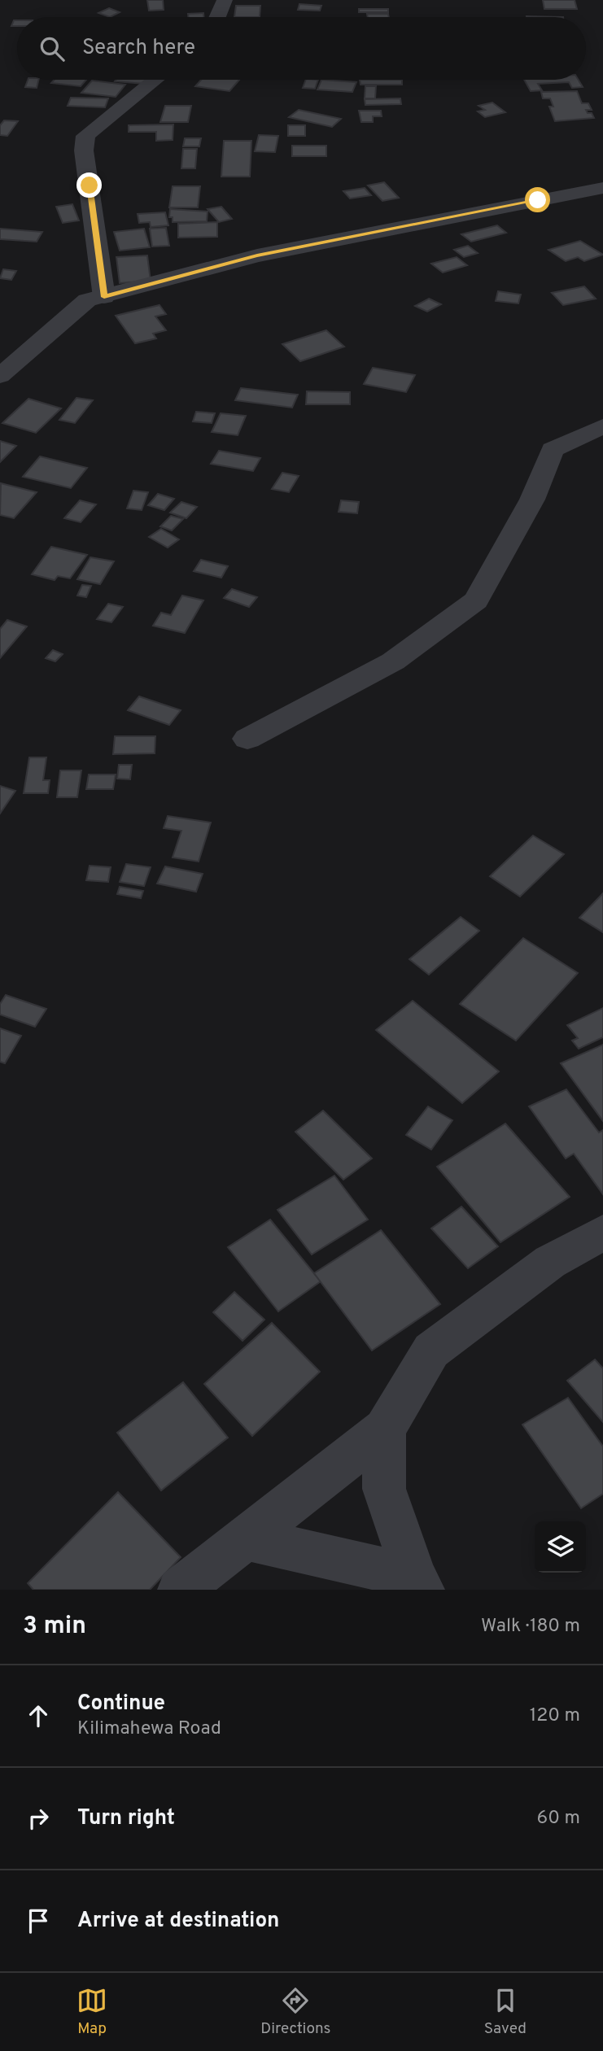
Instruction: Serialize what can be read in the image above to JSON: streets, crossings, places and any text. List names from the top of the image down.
{
  "page": {
    "search": "Search here",
    "heading": ["3 min", "Walk · 180 m"],
    "list": [
      ["Continue", "Kilimahewa Road", "120 m"],
      ["Turn right", "60 m"],
      "Arrive at destination"
    ],
    "nav": ["Map", "Directions", "Saved"]
  }
}
